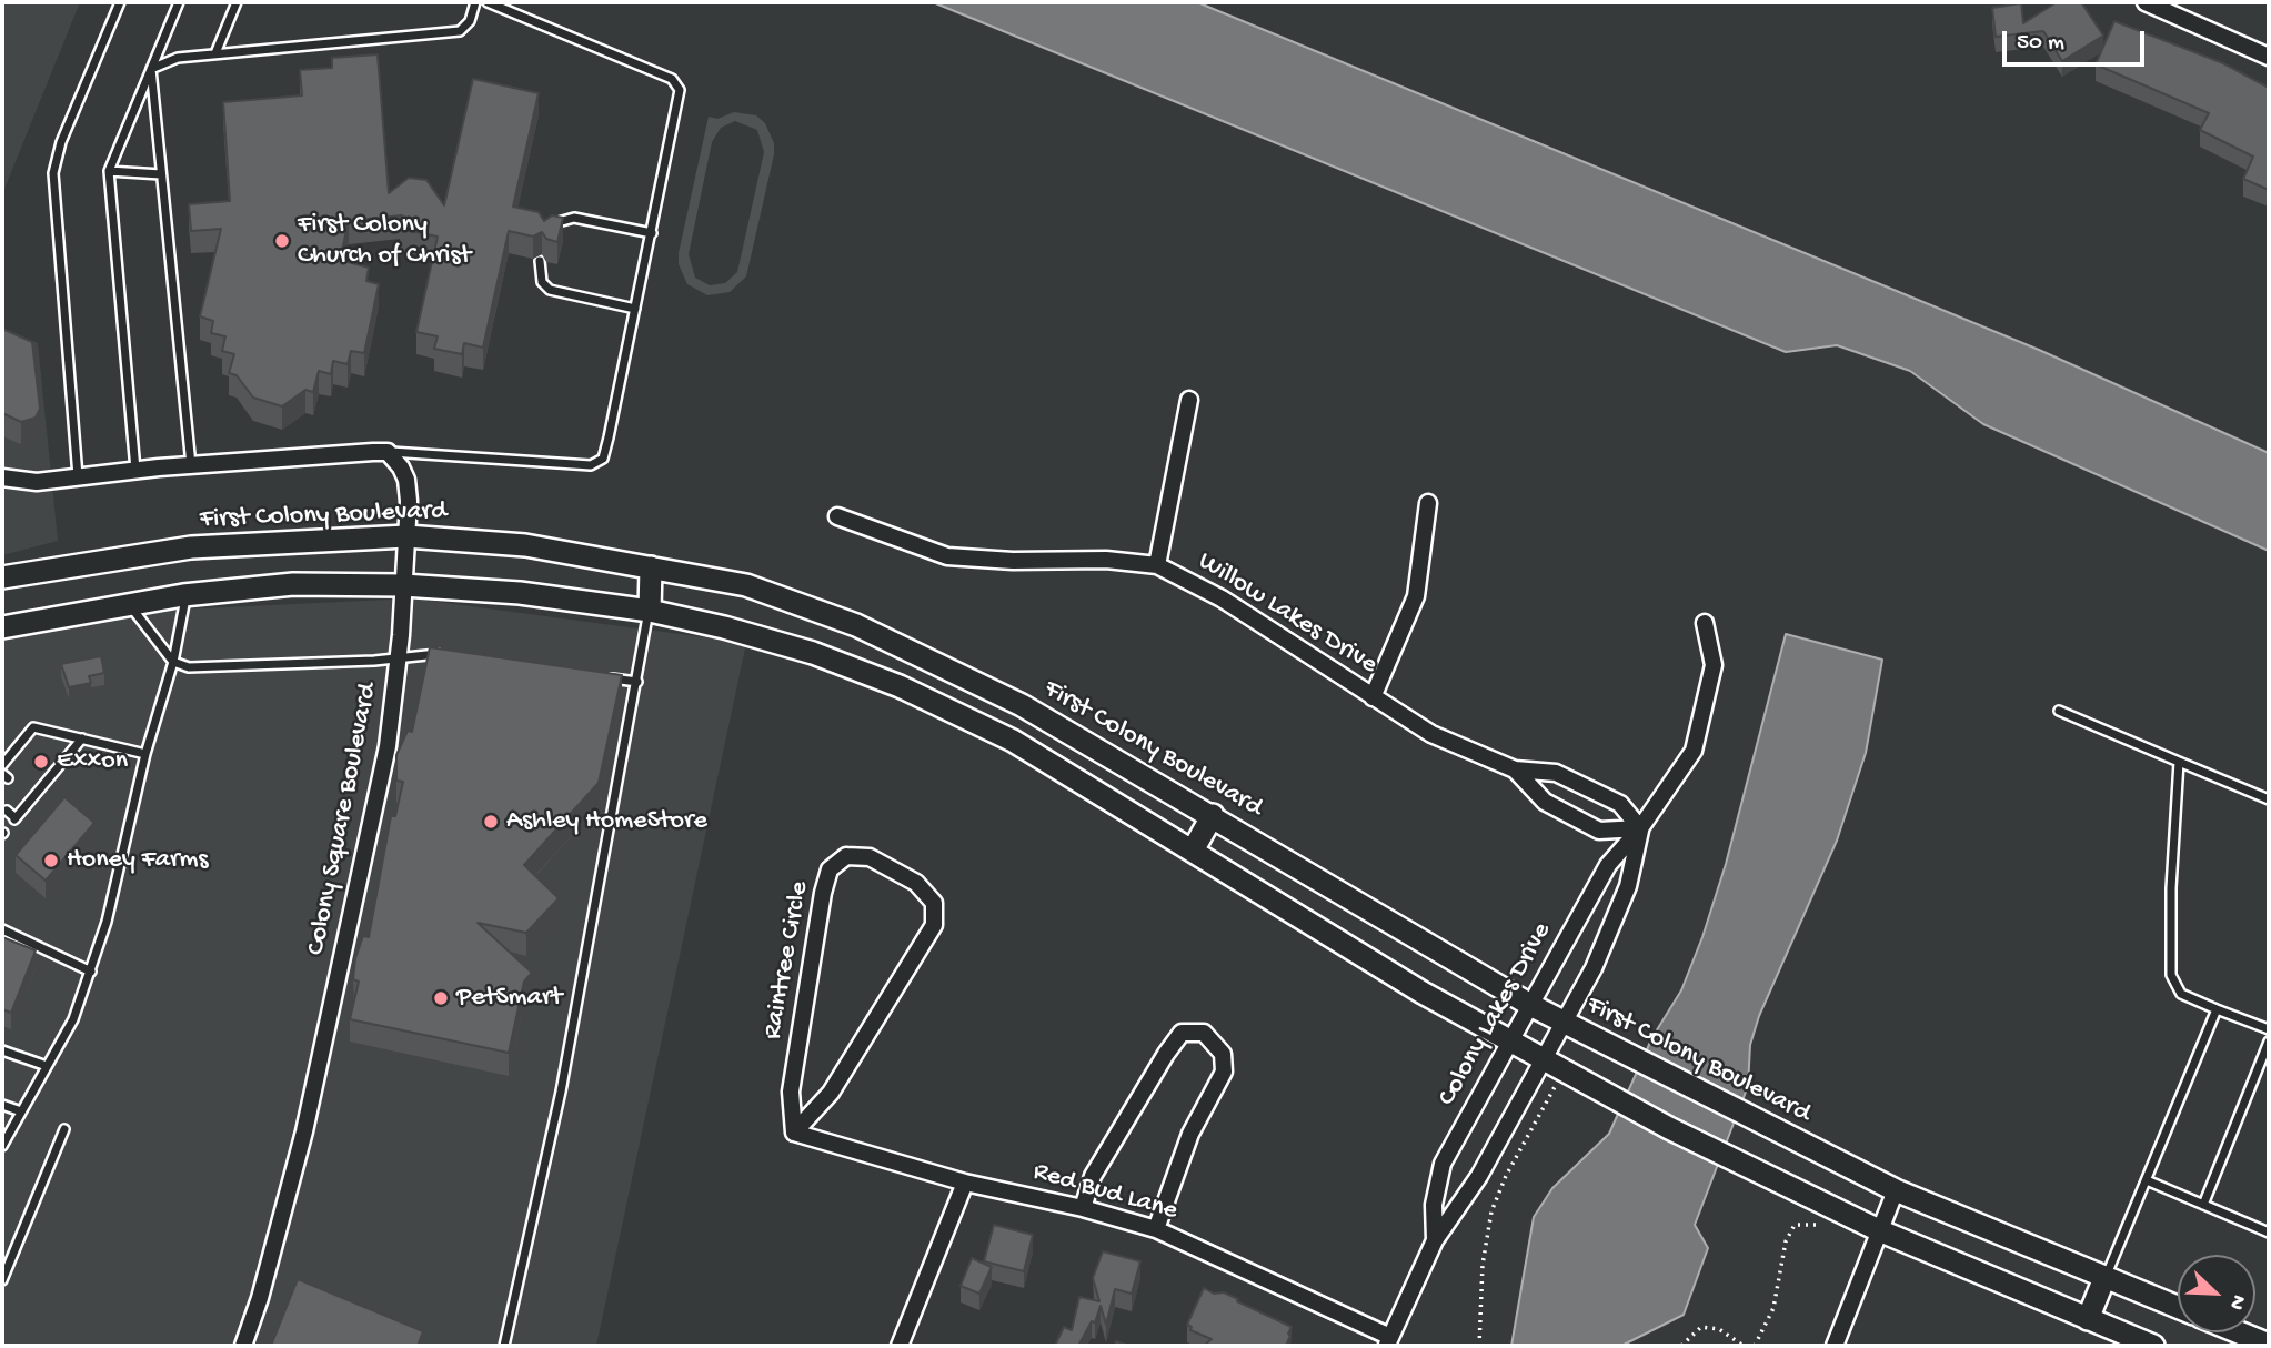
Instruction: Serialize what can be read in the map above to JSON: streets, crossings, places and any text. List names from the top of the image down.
{
  "streets": {
    "main road": ["First Colony Boulevard"],
    "street": [
      "Willow Lakes Drive",
      "Colony Square Boulevard",
      "Raintree Circle",
      "Colony Lakes Drive",
      "Red Bud Lane"
    ]
  },
  "crossings": [
    ["First Colony Boulevard", "Colony Square Boulevard"],
    ["First Colony Boulevard", "Colony Lakes Drive"],
    ["Willow Lakes Drive", "Colony Lakes Drive"],
    ["Raintree Circle", "Red Bud Lane"],
    ["Colony Lakes Drive", "Red Bud Lane"]
  ],
  "places": [
    "First Colony Church of Christ",
    "Exxon",
    "Ashley HomeStore",
    "Honey Farms",
    "PetSmart"
  ],
  "scale_bar": "50 m",
  "north": "bottom right"
}
